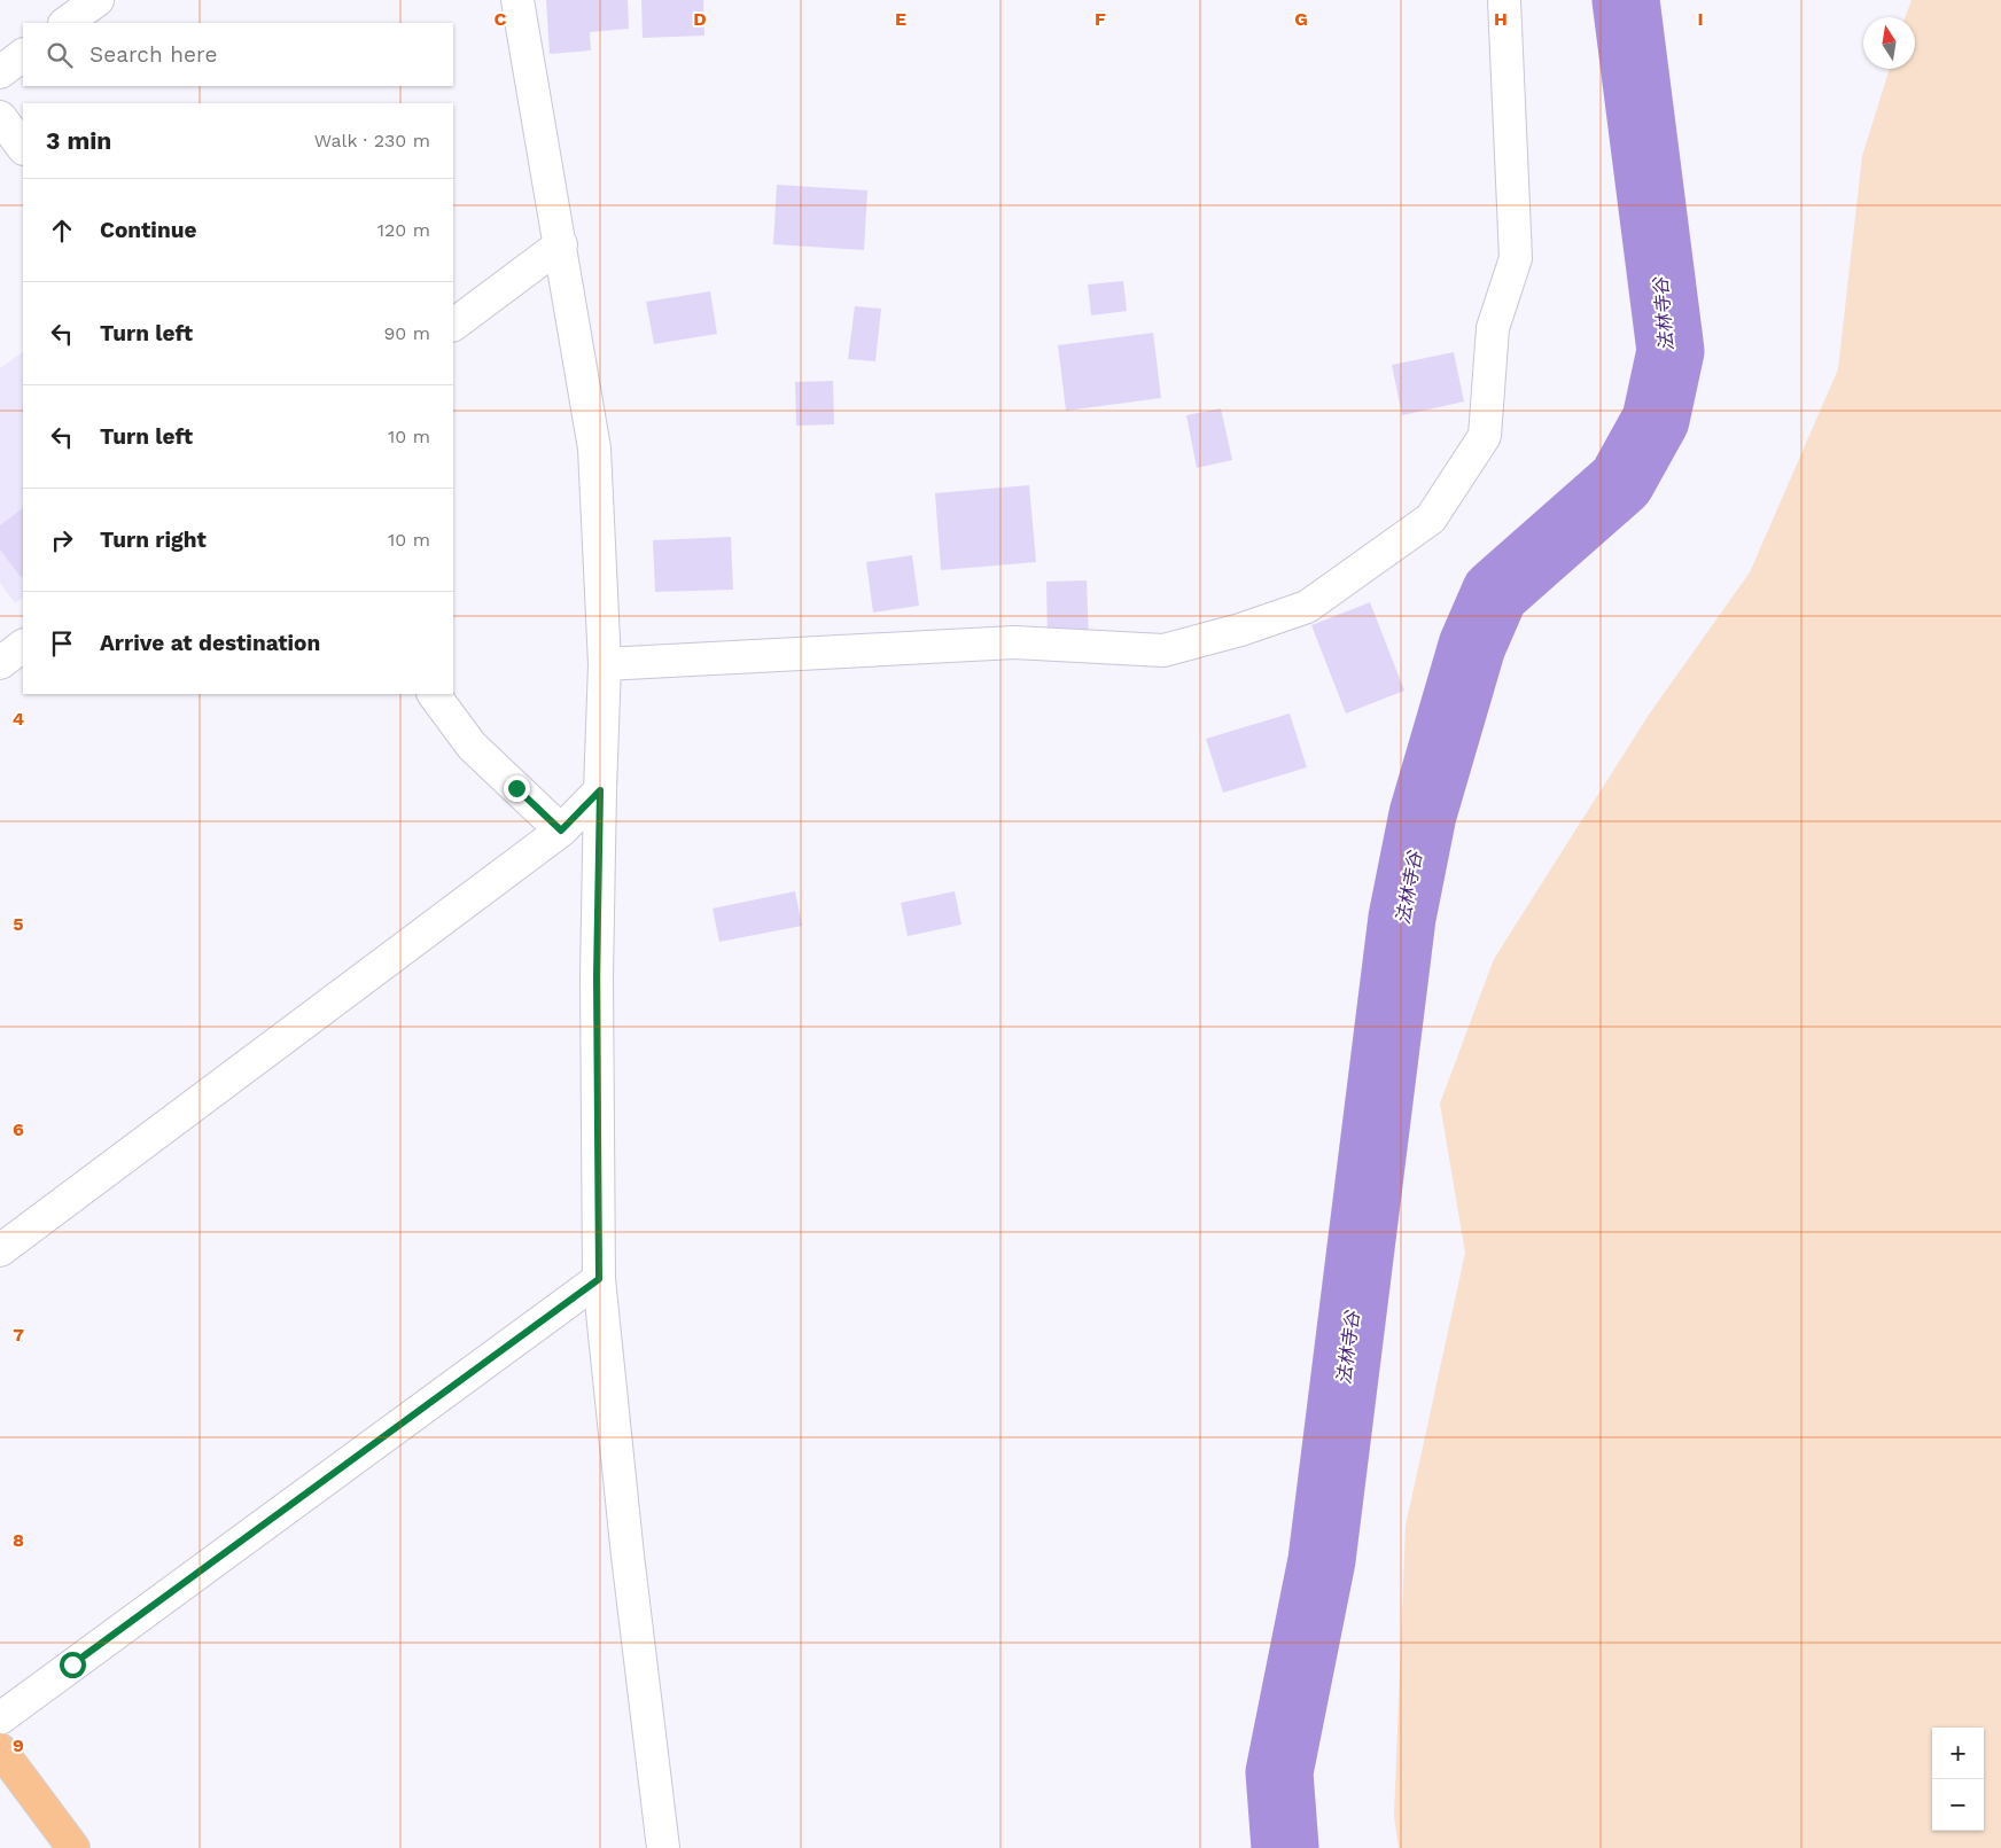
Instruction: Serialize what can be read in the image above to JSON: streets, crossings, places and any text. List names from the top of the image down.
{
  "water": ["法林寺谷"],
  "north": "top",
  "page": {
    "search": "Search here",
    "heading": ["3 min", "Walk · 230 m"],
    "list": [
      ["Continue", "120 m"],
      ["Turn left", "90 m"],
      ["Turn left", "10 m"],
      ["Turn right", "10 m"],
      "Arrive at destination"
    ],
    "map_buttons": ["+", "−"]
  },
  "grid": {
    "columns": [
      "C",
      "D",
      "E",
      "F",
      "G",
      "H",
      "I"
    ],
    "rows": [
      "4",
      "5",
      "6",
      "7",
      "8",
      "9"
    ]
  }
}
